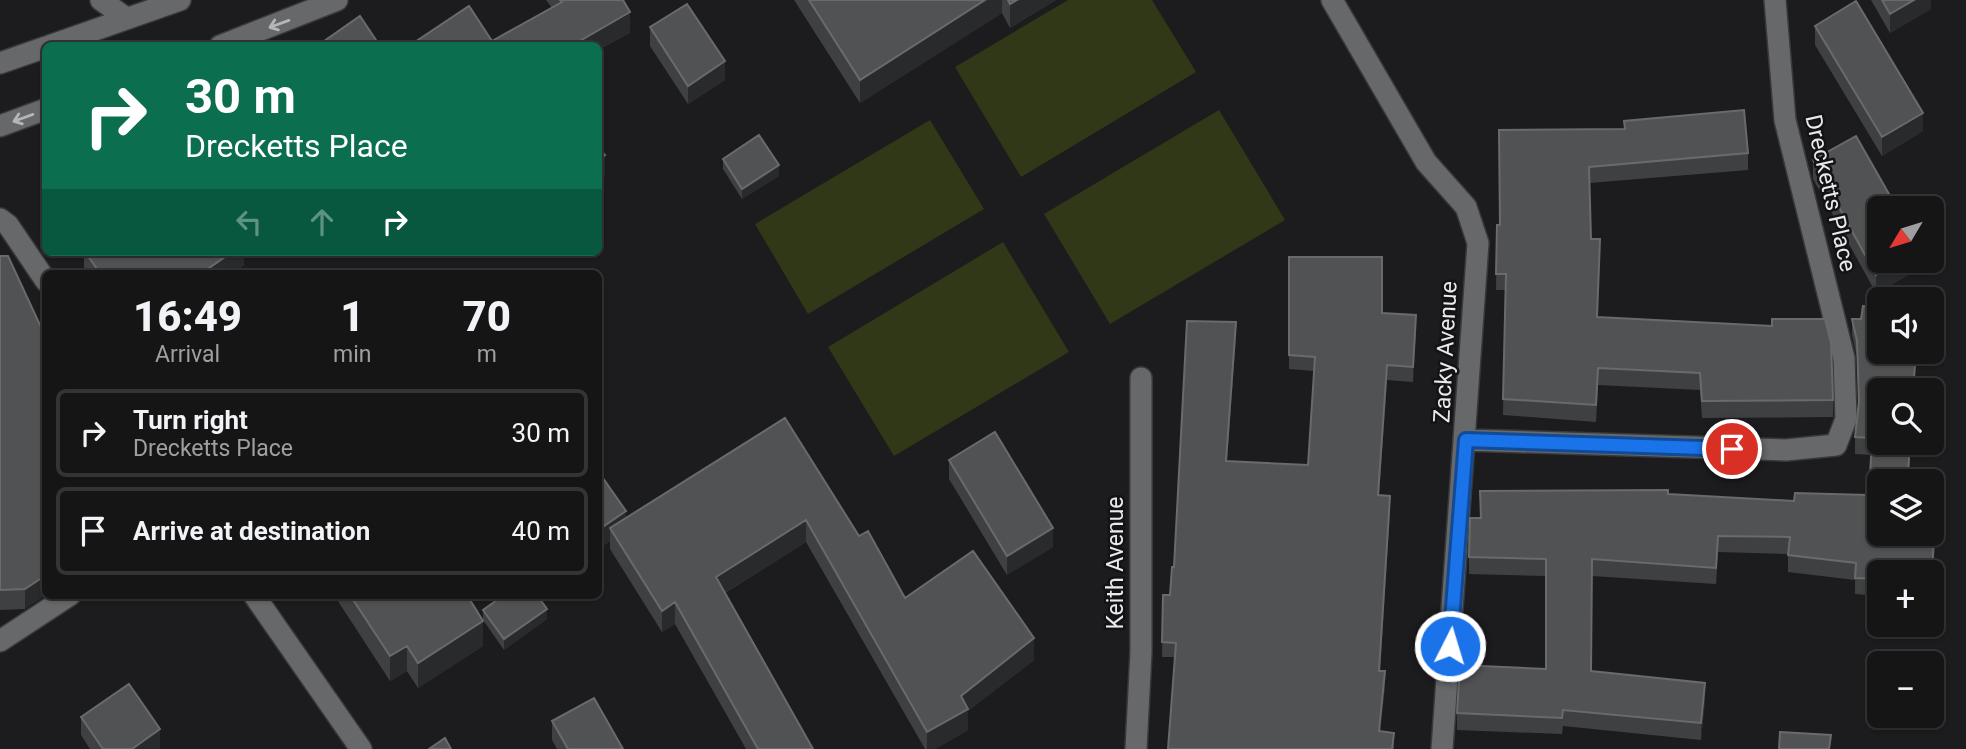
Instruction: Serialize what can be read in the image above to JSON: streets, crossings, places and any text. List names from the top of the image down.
{
  "streets": {
    "street": ["Drecketts Place", "Zacky Avenue", "Keith Avenue"]
  },
  "crossings": [
    ["Drecketts Place", "Zacky Avenue"]
  ],
  "north": "bottom left",
  "page": {
    "turn": ["30 m", "Drecketts Place"],
    "map_buttons": ["+", "−"],
    "eta": [
      "16:49",
      "Arrival",
      "1",
      "min",
      "70",
      "m"
    ],
    "list": [
      {
        "name": "Turn right",
        "note": "Drecketts Place",
        "value": "30 m"
      },
      {
        "name": "Arrive at destination",
        "value": "40 m"
      }
    ]
  }
}
